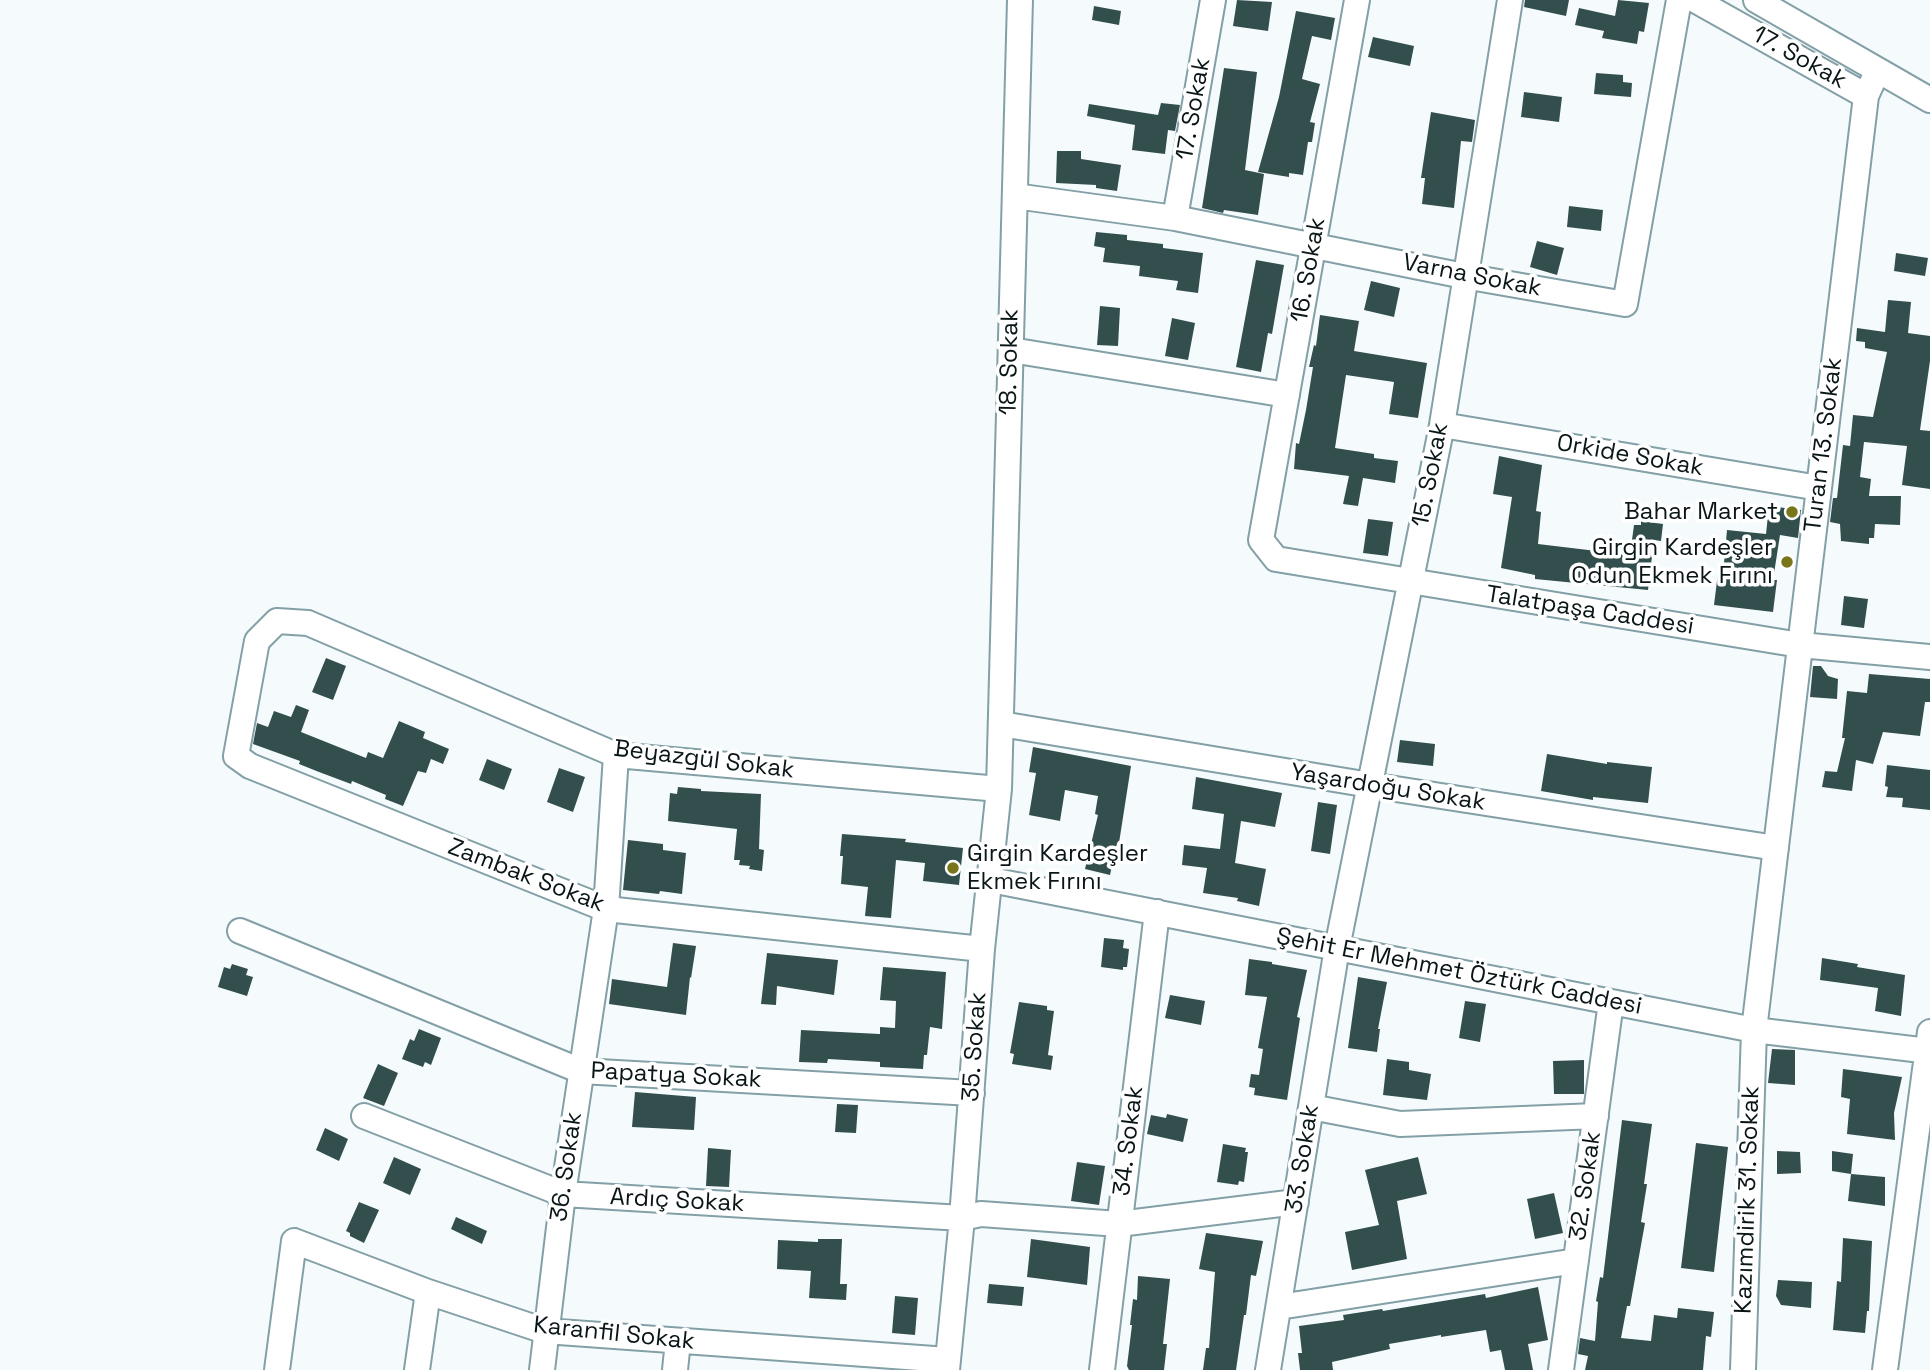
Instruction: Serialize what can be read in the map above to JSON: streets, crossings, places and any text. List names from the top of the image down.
{
  "streets": {
    "street": [
      "17. Sokak",
      "16. Sokak",
      "Varna Sokak",
      "18. Sokak",
      "Turan 13. Sokak",
      "Orkide Sokak",
      "15. Sokak",
      "Talatpaşa Caddesi",
      "Beyazgül Sokak",
      "Yaşardoğu Sokak",
      "Zambak Sokak",
      "Şehit Er Mehmet Öztürk Caddesi",
      "35. Sokak",
      "Papatya Sokak",
      "34. Sokak",
      "33. Sokak",
      "36. Sokak",
      "32. Sokak",
      "Kazımdirik 31. Sokak",
      "Ardıç Sokak",
      "Karanfil Sokak"
    ]
  },
  "crossings": [
    ["17. Sokak", "Varna Sokak"],
    ["17. Sokak", "Turan 13. Sokak"],
    ["16. Sokak", "Varna Sokak"],
    ["16. Sokak", "Talatpaşa Caddesi"],
    ["Varna Sokak", "18. Sokak"],
    ["Varna Sokak", "15. Sokak"],
    ["18. Sokak", "Yaşardoğu Sokak"],
    ["18. Sokak", "35. Sokak"],
    ["Turan 13. Sokak", "Orkide Sokak"],
    ["Turan 13. Sokak", "Talatpaşa Caddesi"],
    ["Turan 13. Sokak", "Yaşardoğu Sokak"],
    ["Turan 13. Sokak", "Şehit Er Mehmet Öztürk Caddesi"],
    ["Turan 13. Sokak", "Kazımdirik 31. Sokak"],
    ["Orkide Sokak", "15. Sokak"],
    ["15. Sokak", "Talatpaşa Caddesi"],
    ["15. Sokak", "Yaşardoğu Sokak"],
    ["15. Sokak", "Şehit Er Mehmet Öztürk Caddesi"],
    ["15. Sokak", "33. Sokak"],
    ["Beyazgül Sokak", "Zambak Sokak"],
    ["Beyazgül Sokak", "35. Sokak"],
    ["Beyazgül Sokak", "36. Sokak"],
    ["Yaşardoğu Sokak", "35. Sokak"],
    ["Zambak Sokak", "35. Sokak"],
    ["Zambak Sokak", "36. Sokak"],
    ["Şehit Er Mehmet Öztürk Caddesi", "35. Sokak"],
    ["Şehit Er Mehmet Öztürk Caddesi", "34. Sokak"],
    ["Şehit Er Mehmet Öztürk Caddesi", "33. Sokak"],
    ["Şehit Er Mehmet Öztürk Caddesi", "32. Sokak"],
    ["Şehit Er Mehmet Öztürk Caddesi", "Kazımdirik 31. Sokak"],
    ["35. Sokak", "Papatya Sokak"],
    ["35. Sokak", "Ardıç Sokak"],
    ["35. Sokak", "Karanfil Sokak"],
    ["Papatya Sokak", "36. Sokak"],
    ["34. Sokak", "Ardıç Sokak"],
    ["33. Sokak", "Ardıç Sokak"],
    ["36. Sokak", "Ardıç Sokak"],
    ["36. Sokak", "Karanfil Sokak"]
  ],
  "places": ["Bahar Market", "Girgin Kardeşler Odun Ekmek Fırını", "Girgin Kardeşler Ekmek Fırını"]
}
